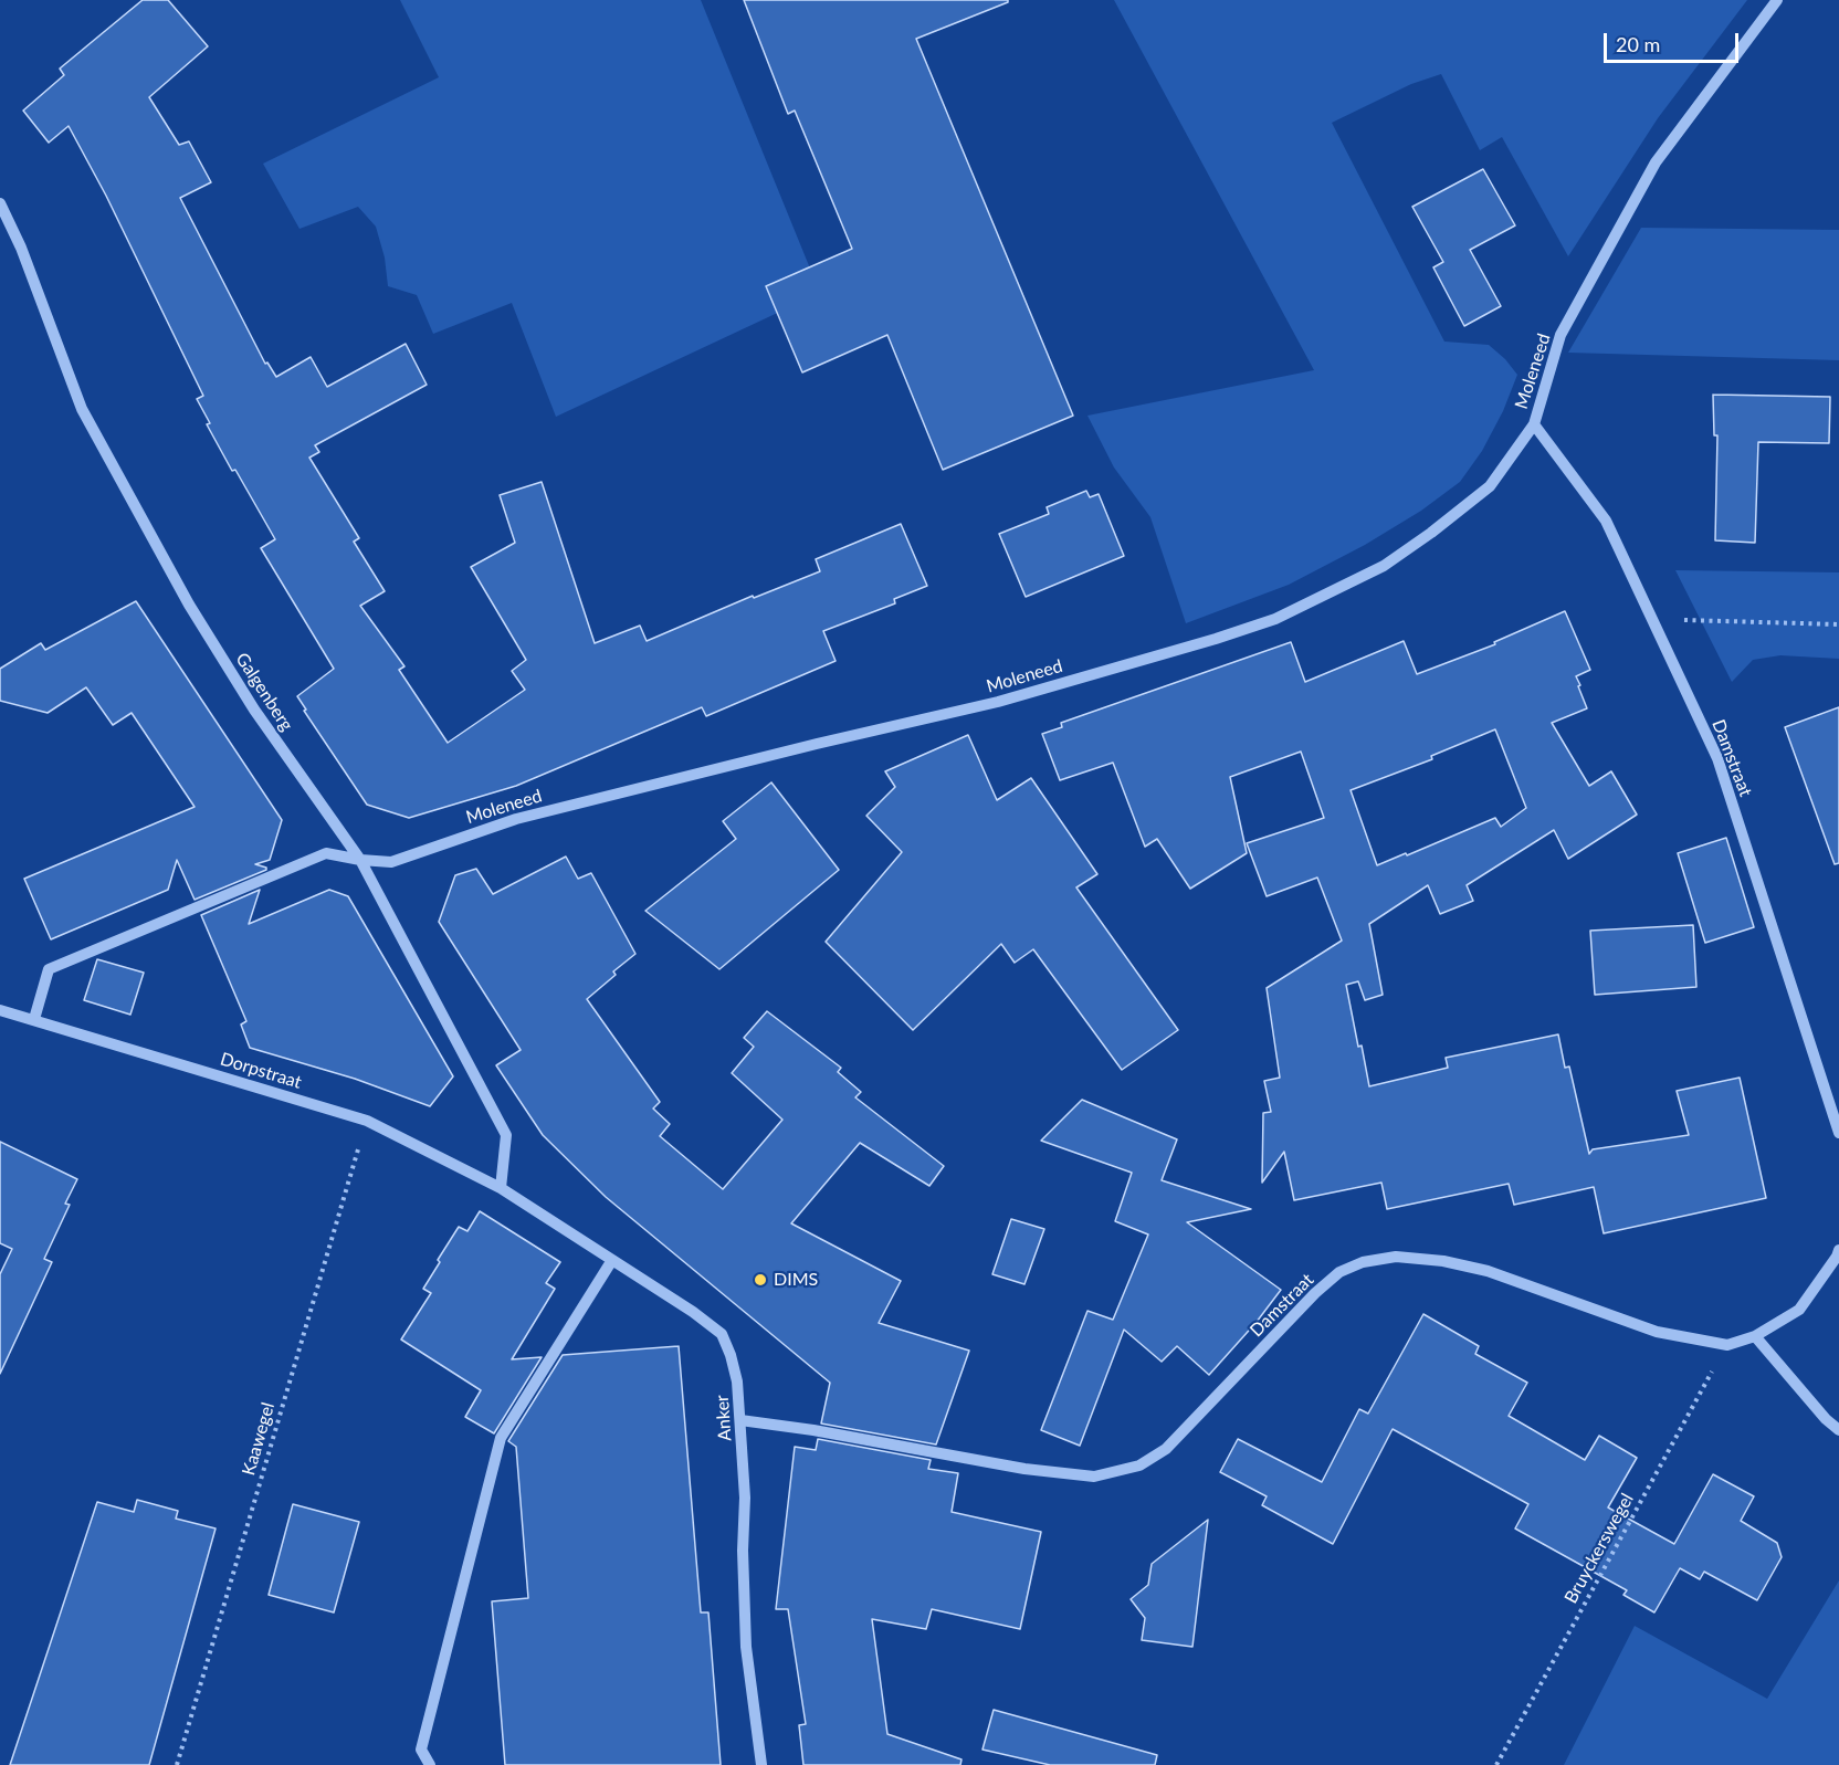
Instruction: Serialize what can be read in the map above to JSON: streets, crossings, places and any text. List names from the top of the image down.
{
  "streets": {
    "street": [
      "Moleneed",
      "Galgenberg",
      "Damstraat",
      "Dorpstraat",
      "Anker"
    ],
    "path": ["Kaawegel", "Bruyckerswegel"]
  },
  "crossings": [
    ["Moleneed", "Galgenberg"],
    ["Moleneed", "Damstraat"],
    ["Moleneed", "Dorpstraat"],
    ["Galgenberg", "Dorpstraat"],
    ["Galgenberg", "Anker"],
    ["Damstraat", "Anker"],
    ["Damstraat", "Bruyckerswegel"],
    ["Dorpstraat", "Anker"],
    ["Dorpstraat", "Kaawegel"]
  ],
  "places": ["DIMS"],
  "scale_bar": "20 m"
}
